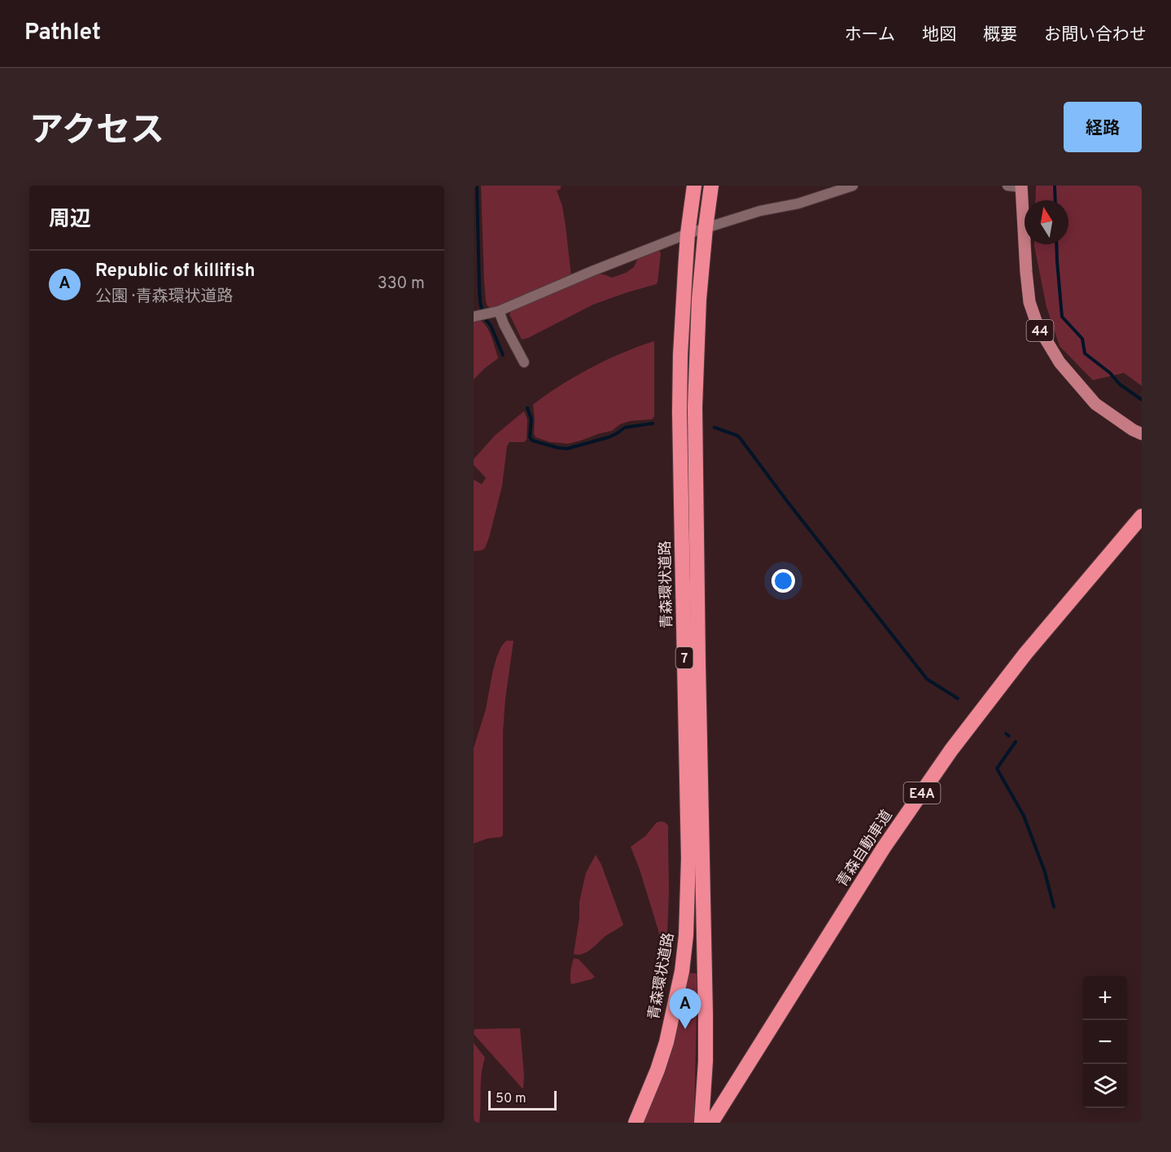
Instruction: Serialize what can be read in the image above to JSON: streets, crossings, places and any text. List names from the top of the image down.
{
  "streets": {
    "highway": [
      "青森環状道路",
      "7",
      "E4A",
      "青森自動車道"
    ],
    "main road": ["44"]
  },
  "scale_bar": "50 m",
  "north": "top",
  "page": {
    "header": "Pathlet",
    "nav": [
      "ホーム",
      "地図",
      "概要",
      "お問い合わせ"
    ],
    "title": "アクセス",
    "buttons": "経路",
    "heading": "周辺",
    "list": [
      {
        "mark": "A",
        "name": "Republic of killifish",
        "note": "公園 · 青森環状道路",
        "value": "330 m"
      }
    ],
    "map_buttons": ["+", "−"],
    "pins": "A",
    "scale": "50 m"
  }
}
